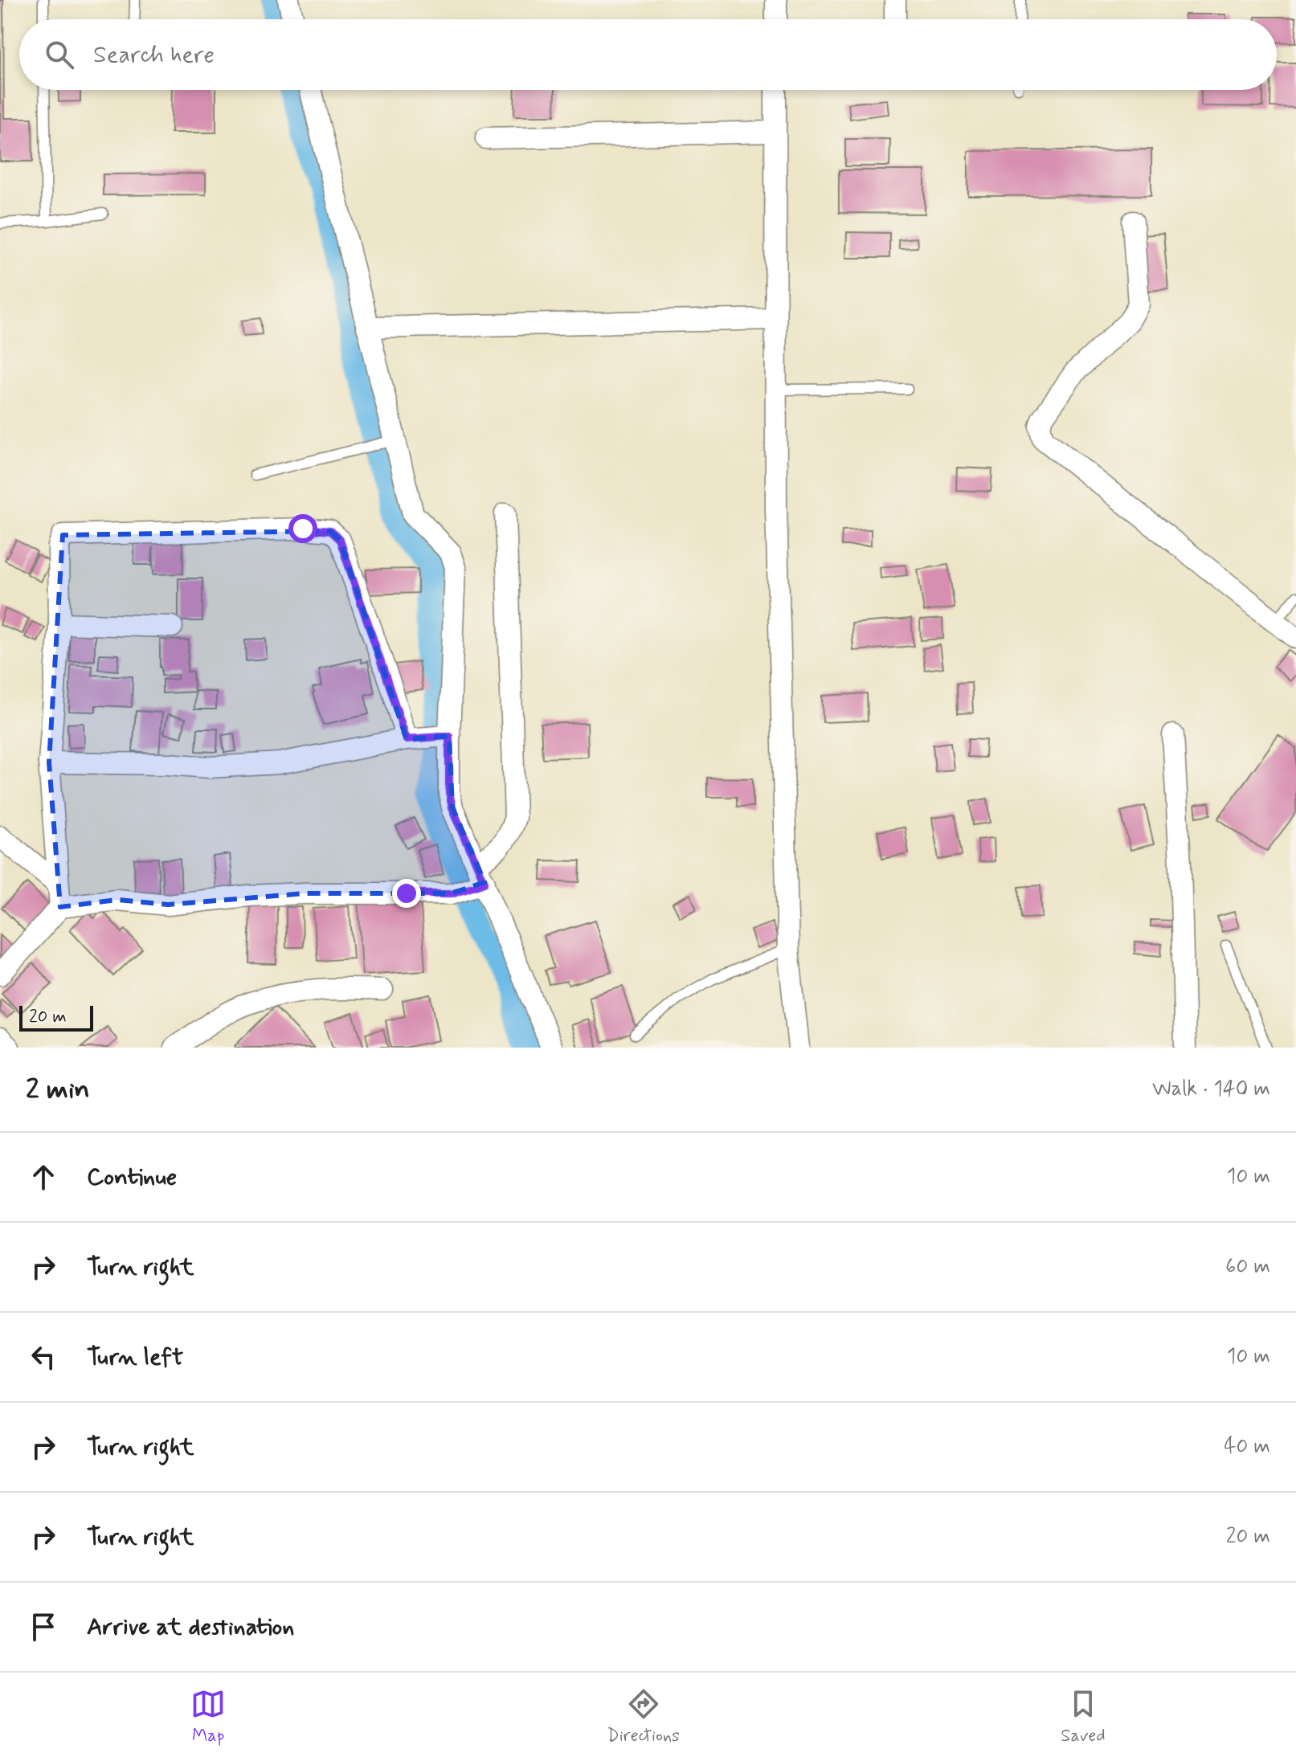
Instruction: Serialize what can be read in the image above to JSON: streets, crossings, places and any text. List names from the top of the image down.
{
  "scale_bar": "20 m",
  "page": {
    "search": "Search here",
    "scale": "20 m",
    "heading": ["2 min", "Walk · 140 m"],
    "list": [
      ["Continue", "10 m"],
      ["Turn right", "60 m"],
      ["Turn left", "10 m"],
      ["Turn right", "40 m"],
      ["Turn right", "20 m"],
      "Arrive at destination"
    ],
    "nav": ["Map", "Directions", "Saved"]
  }
}
